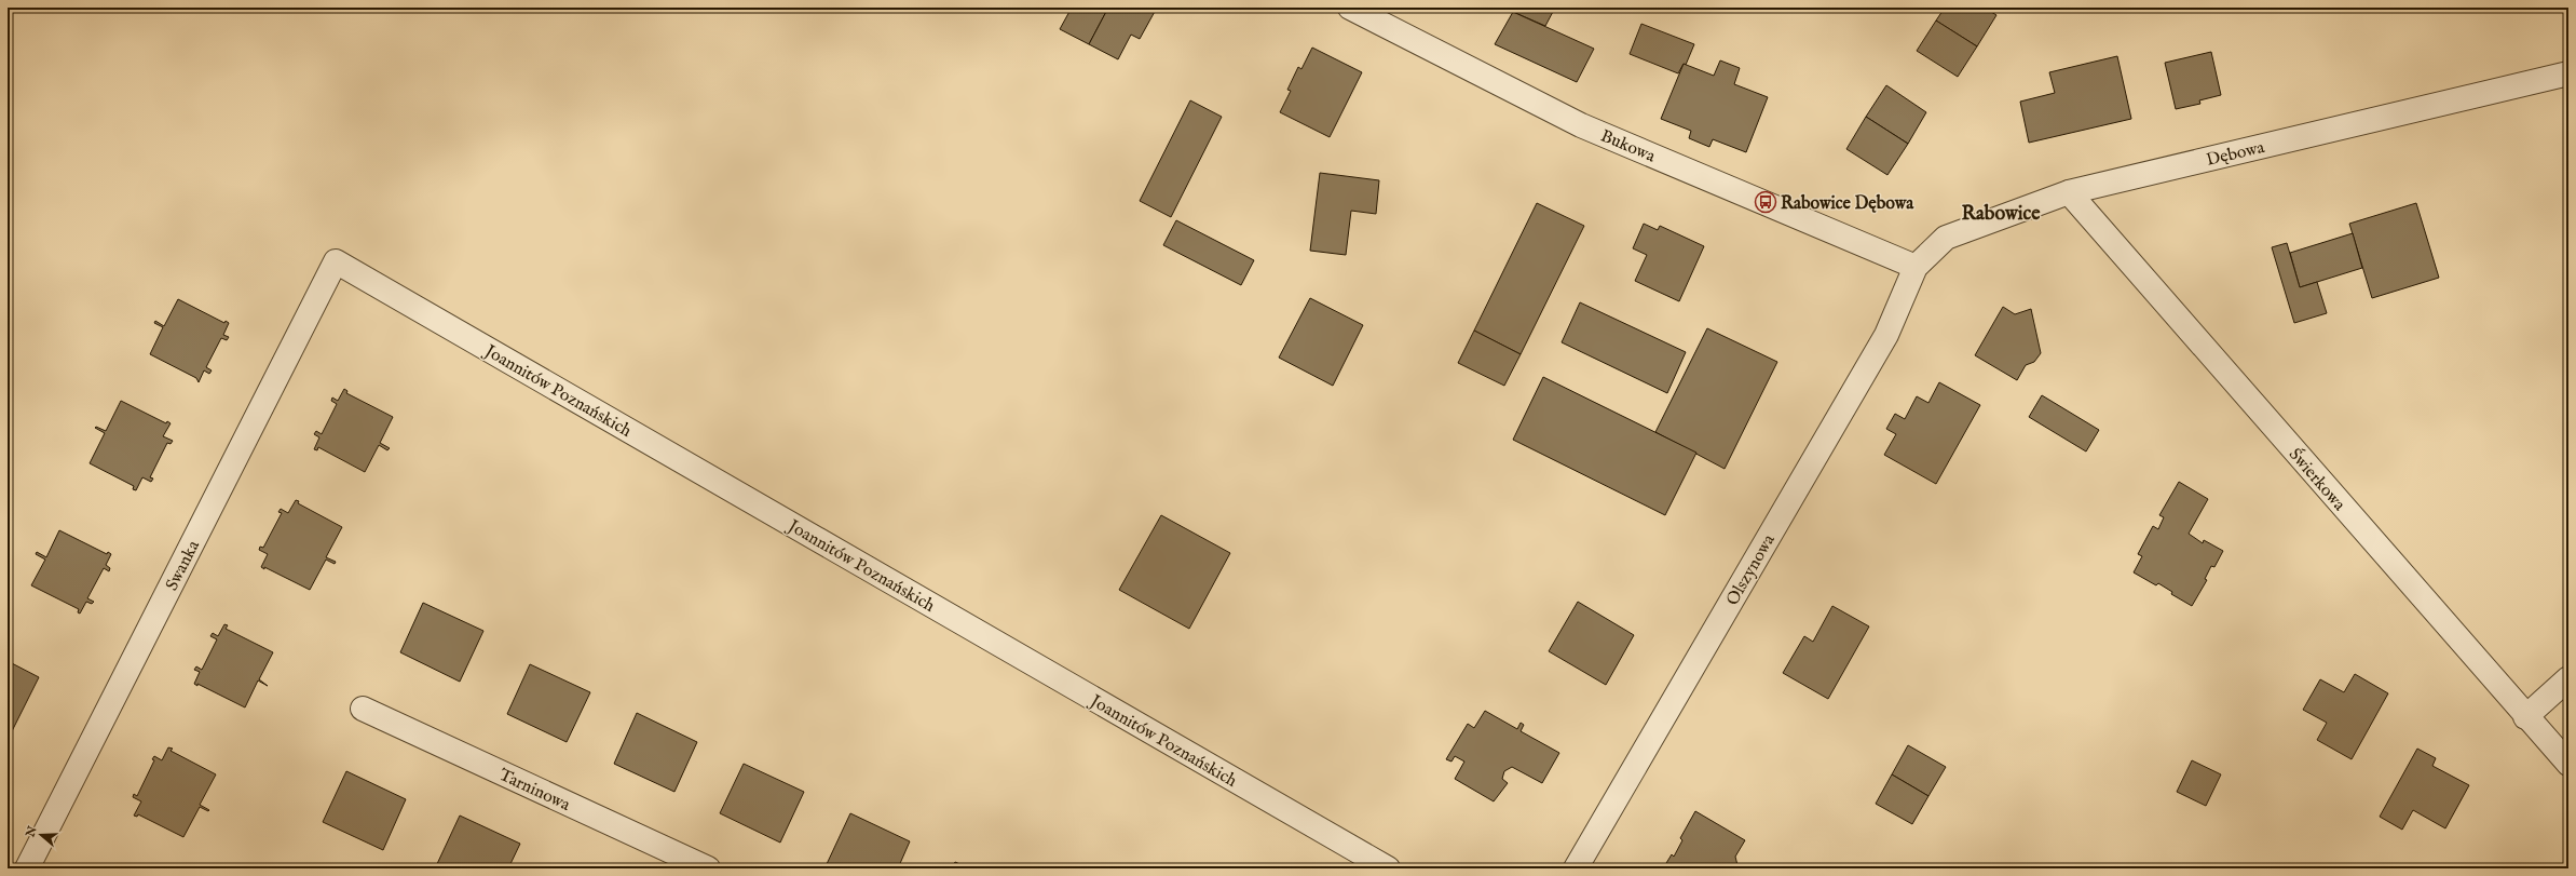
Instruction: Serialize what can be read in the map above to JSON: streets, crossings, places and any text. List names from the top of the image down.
{
  "streets": {
    "street": [
      "Bukowa",
      "Dębowa",
      "Joannitów Poznańskich",
      "Świerkowa",
      "Swanka",
      "Olszynowa",
      "Tarninowa"
    ]
  },
  "crossings": [
    ["Bukowa", "Dębowa"],
    ["Bukowa", "Olszynowa"],
    ["Dębowa", "Świerkowa"],
    ["Dębowa", "Olszynowa"],
    ["Joannitów Poznańskich", "Swanka"]
  ],
  "districts": ["Rabowice"],
  "places": {
    "bus stop": ["Rabowice Dębowa"]
  },
  "north": "left"
}
